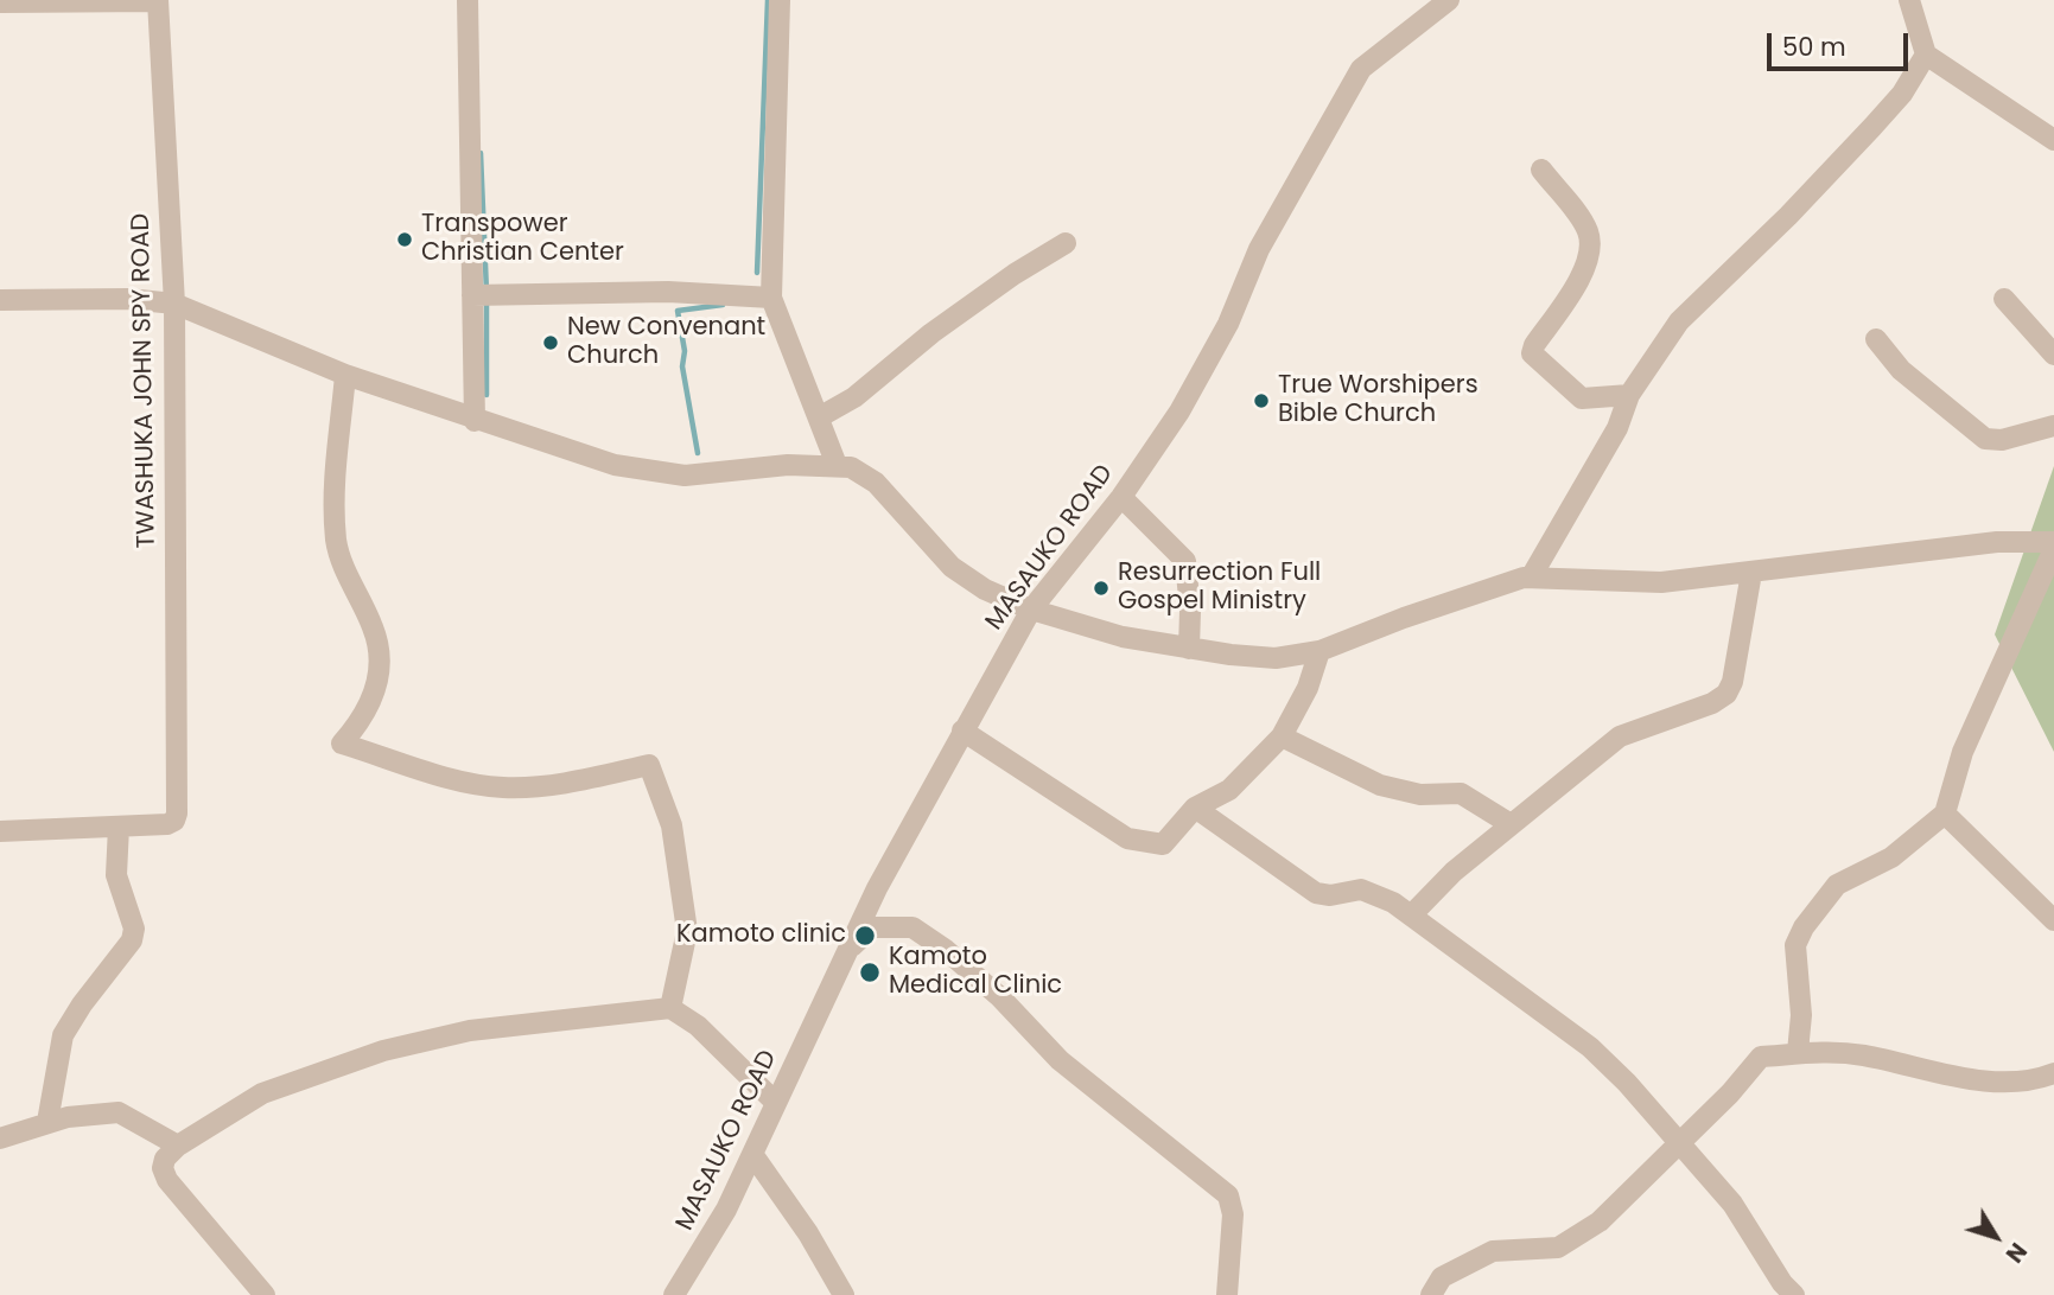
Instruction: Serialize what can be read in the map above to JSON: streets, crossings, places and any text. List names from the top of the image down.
{
  "streets": {
    "street": ["TWASHUKA JOHN SPY ROAD", "MASAUKO ROAD"]
  },
  "places": [
    "Transpower Christian Center",
    "New Convenant Church",
    "True Worshipers Bible Church",
    "Resurrection Full Gospel Ministry",
    "Kamoto clinic",
    "Kamoto Medical Clinic"
  ],
  "scale_bar": "50 m",
  "north": "bottom right"
}
